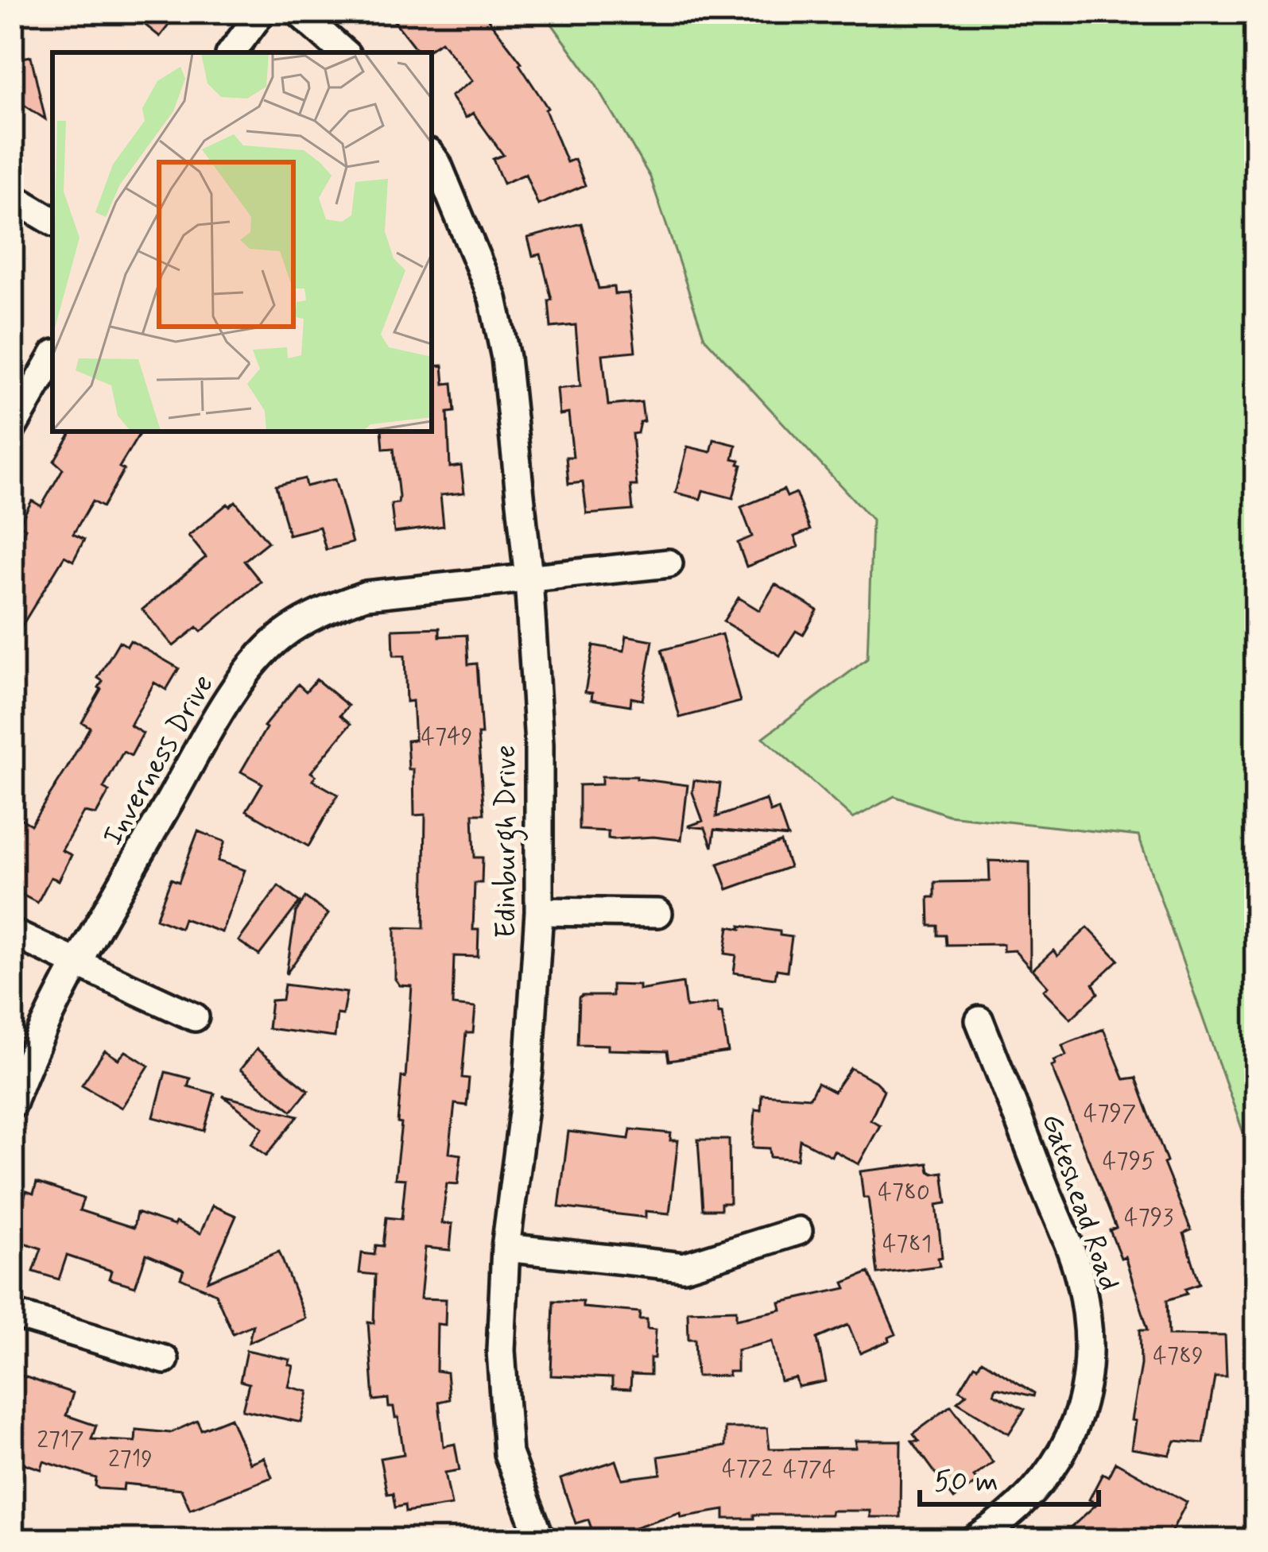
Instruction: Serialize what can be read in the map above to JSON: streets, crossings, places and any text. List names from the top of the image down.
{
  "streets": {
    "street": ["Inverness Drive", "Edinburgh Drive", "Gateshead Road"]
  },
  "crossings": [
    ["Inverness Drive", "Edinburgh Drive"]
  ],
  "house_numbers": [
    "4749",
    "4797",
    "4795",
    "4780",
    "4793",
    "4781",
    "4789",
    "2717",
    "2719",
    "4772",
    "4774"
  ],
  "scale_bar": "50 m"
}
